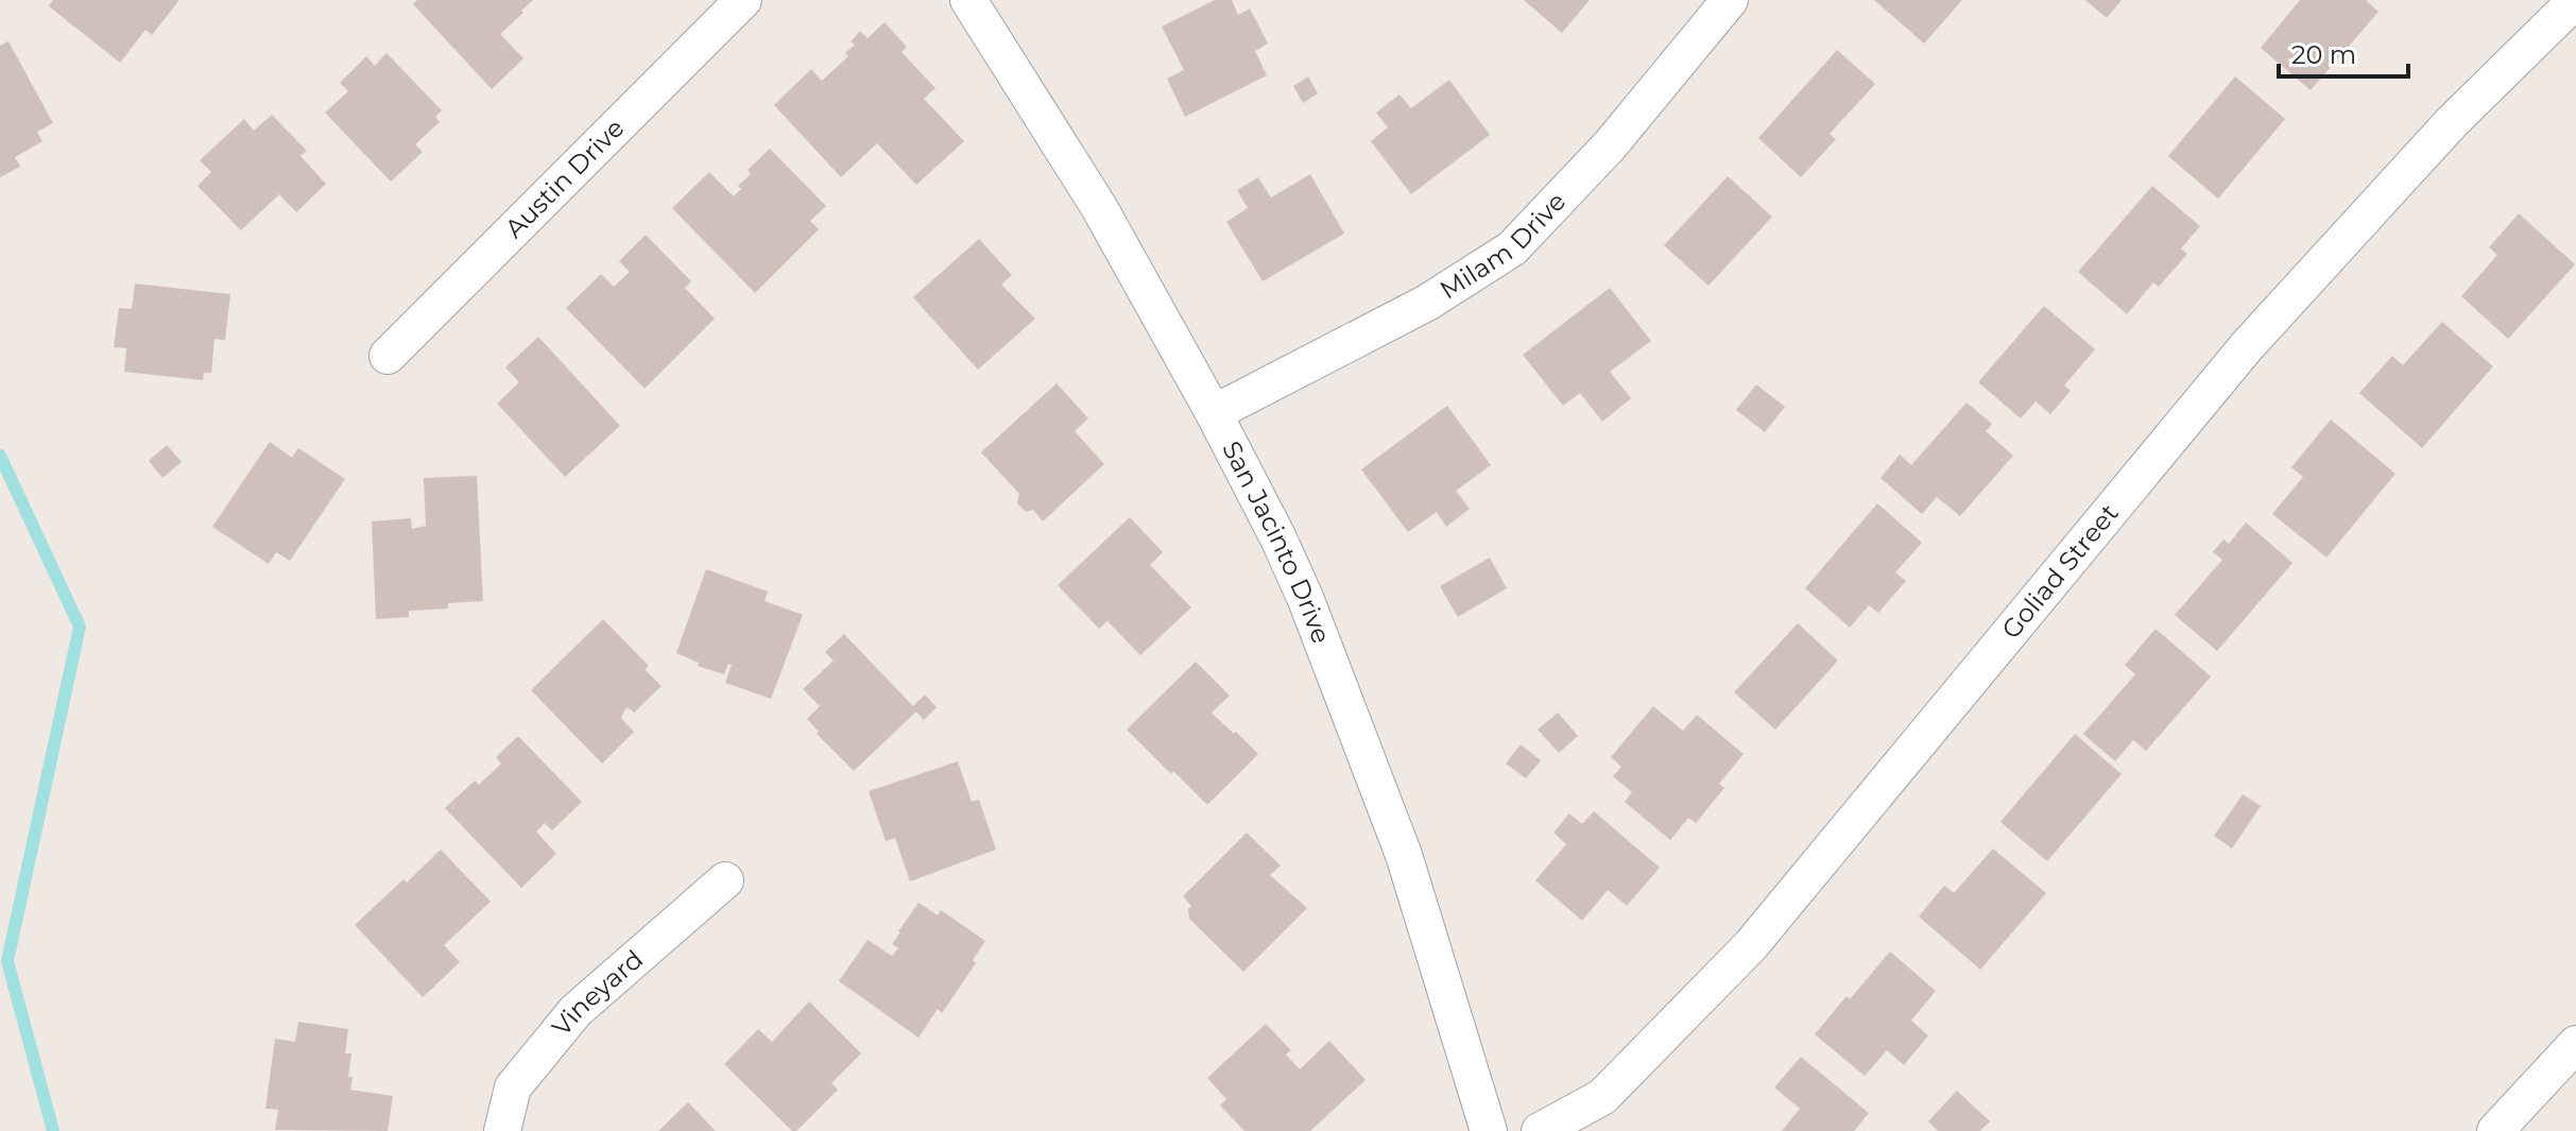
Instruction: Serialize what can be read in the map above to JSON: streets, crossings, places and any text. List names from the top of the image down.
{
  "streets": {
    "street": [
      "Austin Drive",
      "Milam Drive",
      "San Jacinto Drive",
      "Goliad Street",
      "Vineyard"
    ]
  },
  "crossings": [
    ["Milam Drive", "San Jacinto Drive"]
  ],
  "scale_bar": "20 m"
}
